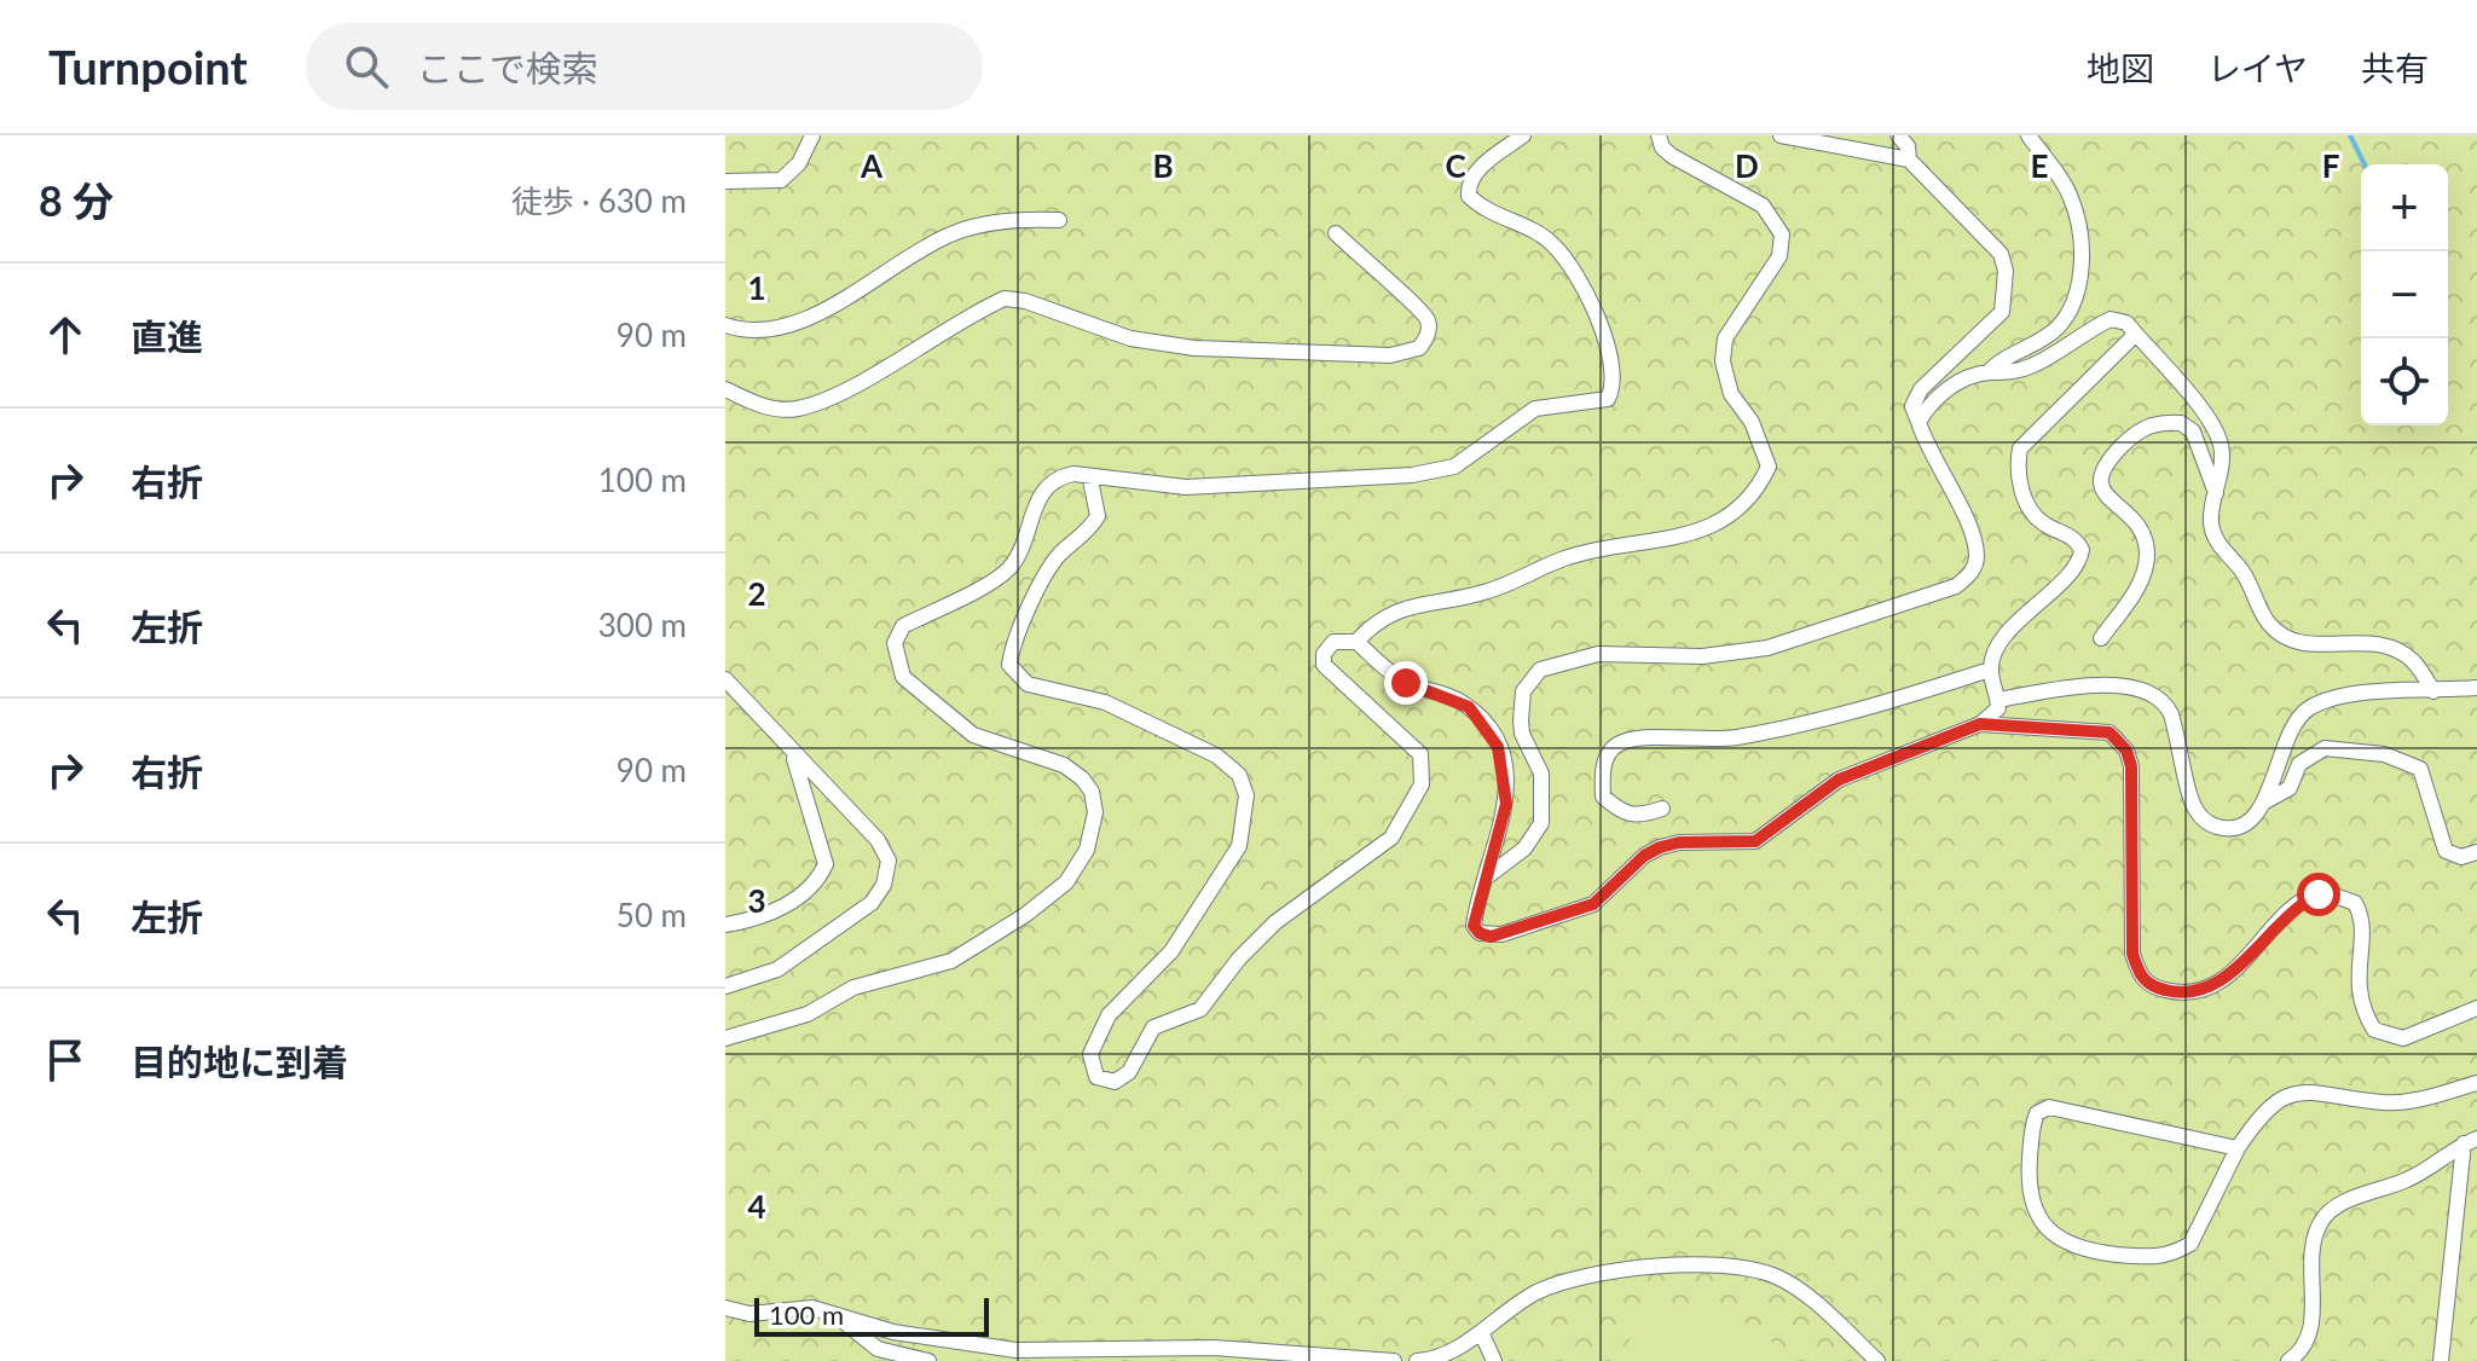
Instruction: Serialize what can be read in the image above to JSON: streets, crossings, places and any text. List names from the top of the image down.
{
  "scale_bar": "100 m",
  "page": {
    "header": "Turnpoint",
    "search": "ここで検索",
    "nav": ["地図", "レイヤ", "共有"],
    "heading": ["8 分", "徒歩 · 630 m"],
    "map_buttons": ["+", "−"],
    "list": [
      ["直進", "90 m"],
      ["右折", "100 m"],
      ["左折", "300 m"],
      ["右折", "90 m"],
      ["左折", "50 m"],
      "目的地に到着"
    ],
    "scale": "100 m"
  },
  "grid": {
    "columns": [
      "A",
      "B",
      "C",
      "D",
      "E",
      "F"
    ],
    "rows": [
      "1",
      "2",
      "3",
      "4"
    ]
  }
}
